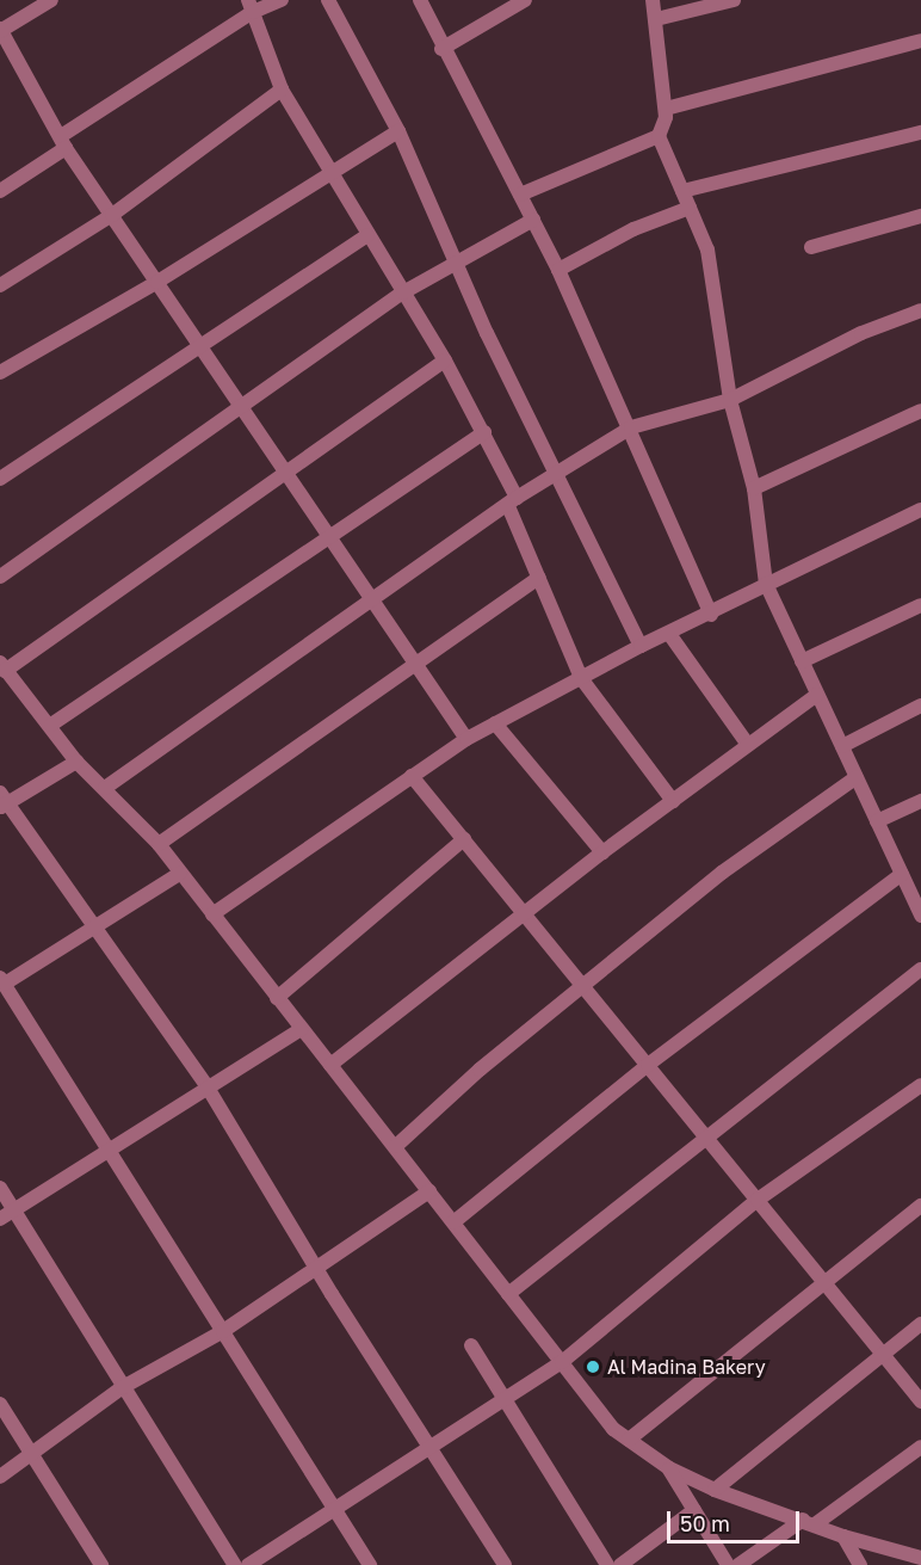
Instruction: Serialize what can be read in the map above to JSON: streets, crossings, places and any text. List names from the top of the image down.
{
  "places": ["Al Madina Bakery"],
  "scale_bar": "50 m"
}
